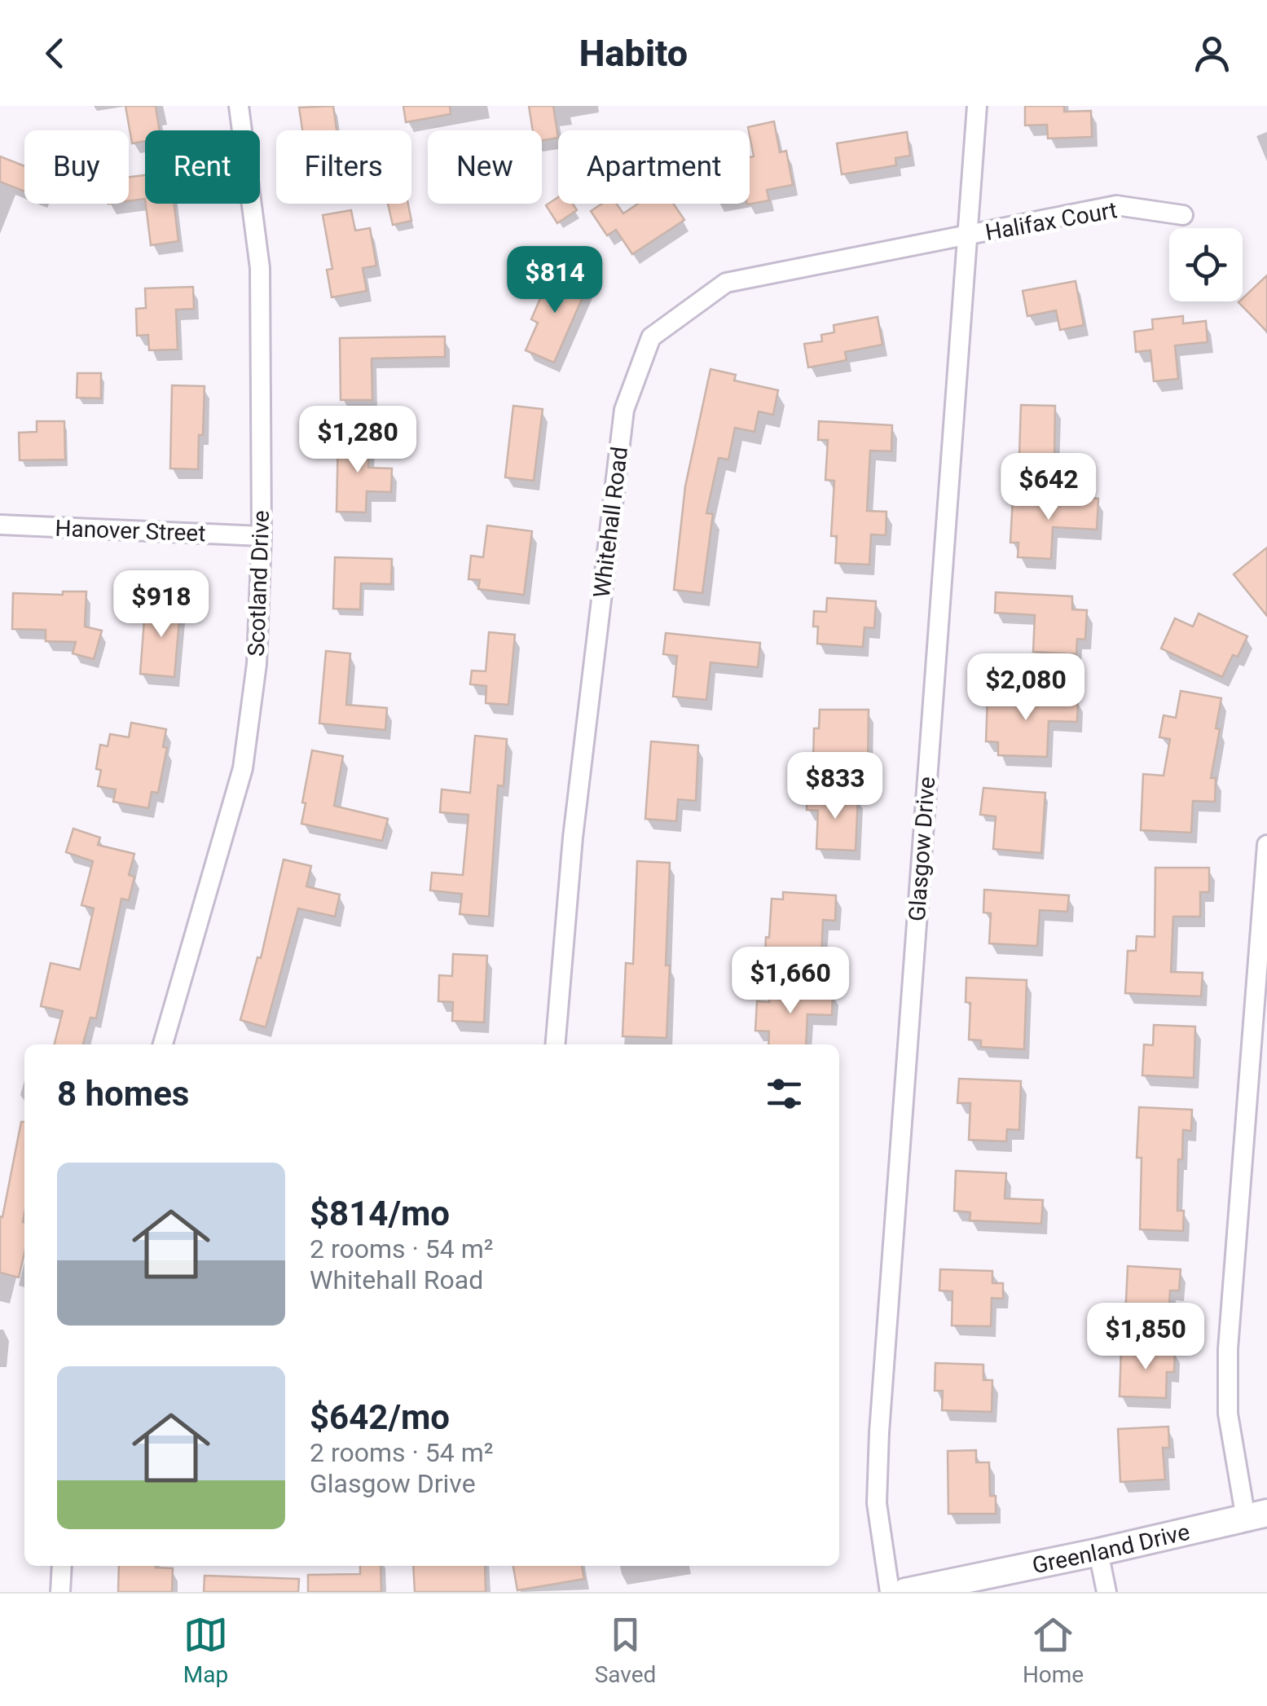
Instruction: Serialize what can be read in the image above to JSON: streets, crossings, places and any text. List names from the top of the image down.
{
  "streets": {
    "street": [
      "Halifax Court",
      "Whitehall Road",
      "Hanover Street",
      "Scotland Drive",
      "Glasgow Drive",
      "Greenland Drive"
    ]
  },
  "crossings": [
    ["Halifax Court", "Whitehall Road"],
    ["Halifax Court", "Glasgow Drive"],
    ["Whitehall Road", "Glasgow Drive"],
    ["Hanover Street", "Scotland Drive"]
  ],
  "page": {
    "header": "Habito",
    "chip": [
      "Buy",
      "Rent",
      "Filters",
      "New",
      "Apartment"
    ],
    "price": [
      "$814",
      "$1,280",
      "$642",
      "$918",
      "$2,080",
      "$833",
      "$1,660",
      "$1,850"
    ],
    "heading": "8 homes",
    "list": [
      {
        "name": "$814/mo",
        "note": "2 rooms · 54 m² · Whitehall Road"
      },
      {
        "name": "$642/mo",
        "note": "2 rooms · 54 m² · Glasgow Drive"
      }
    ],
    "tabs": ["Map", "Saved", "Home"]
  }
}
